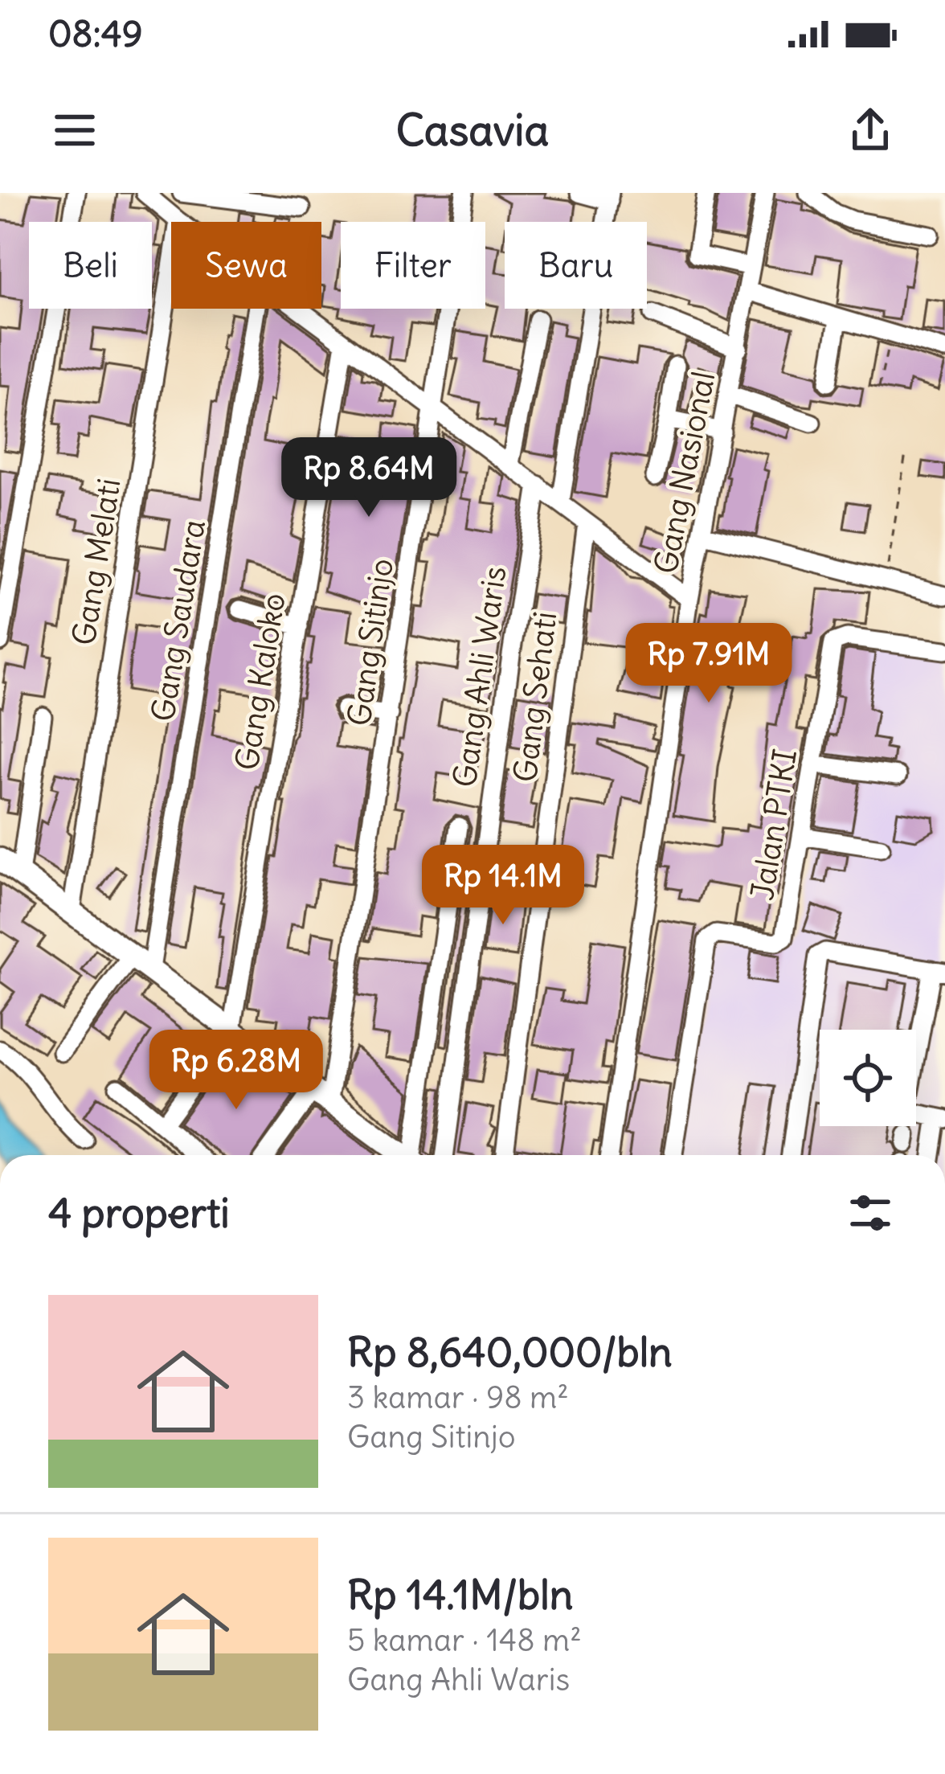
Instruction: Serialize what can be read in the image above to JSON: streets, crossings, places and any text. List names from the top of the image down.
{
  "streets": {
    "street": [
      "Gang Nasional",
      "Gang Melati",
      "Gang Saudara",
      "Gang Sitinjo",
      "Gang Ahli Waris",
      "Gang Kaloko",
      "Gang Sehati",
      "Jalan PTKI"
    ]
  },
  "page": {
    "status": "08:49",
    "header": "Casavia",
    "chip": [
      "Beli",
      "Sewa",
      "Filter",
      "Baru"
    ],
    "price": [
      "Rp 8.64M",
      "Rp 7.91M",
      "Rp 14.1M",
      "Rp 6.28M"
    ],
    "heading": "4 properti",
    "list": [
      {
        "name": "Rp 8,640,000/bln",
        "note": "3 kamar · 98 m² · Gang Sitinjo"
      },
      {
        "name": "Rp 14.1M/bln",
        "note": "5 kamar · 148 m² · Gang Ahli Waris"
      }
    ]
  }
}
